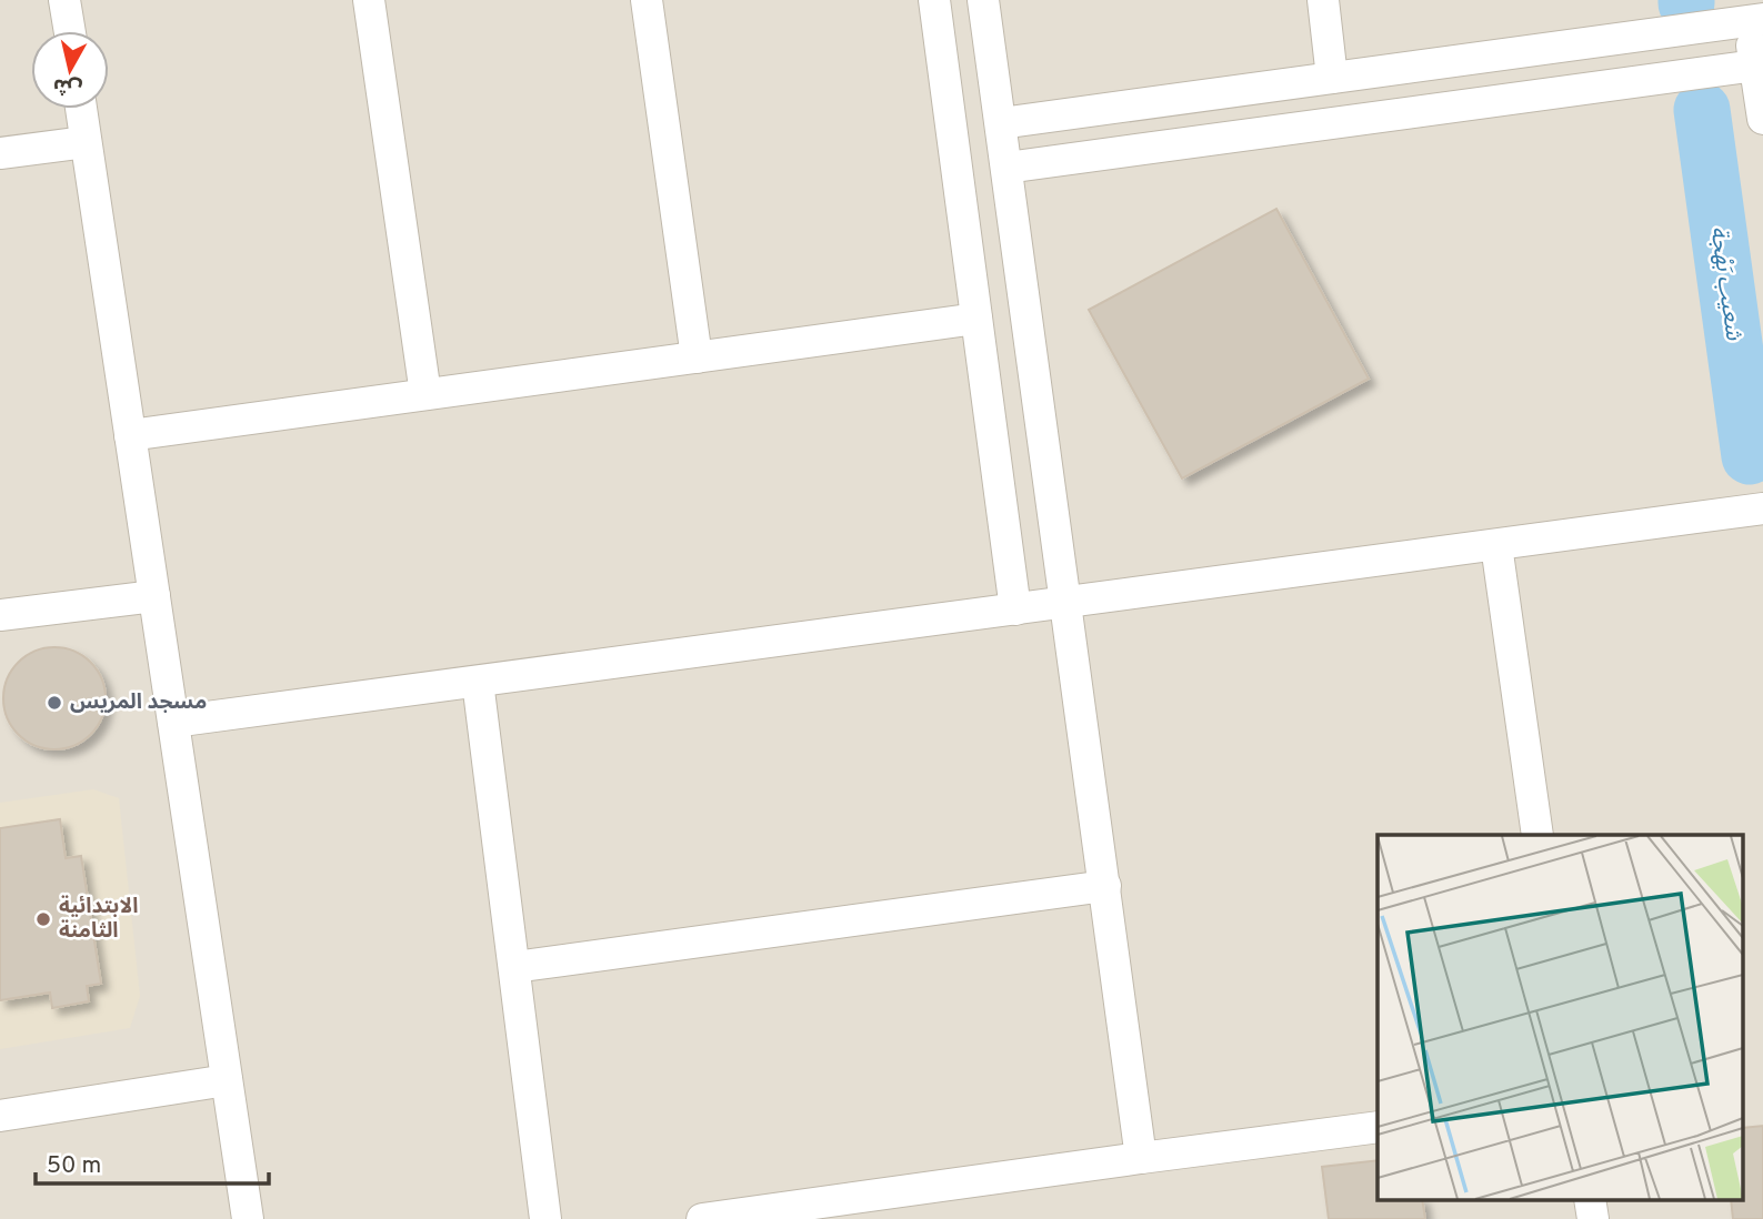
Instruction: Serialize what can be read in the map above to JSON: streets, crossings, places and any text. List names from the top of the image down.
{
  "water": ["شعيب بَهْجة"],
  "places": ["مسجد المريس", "الابتدائية الثامنة"],
  "scale_bar": "50 m",
  "north": "bottom"
}
